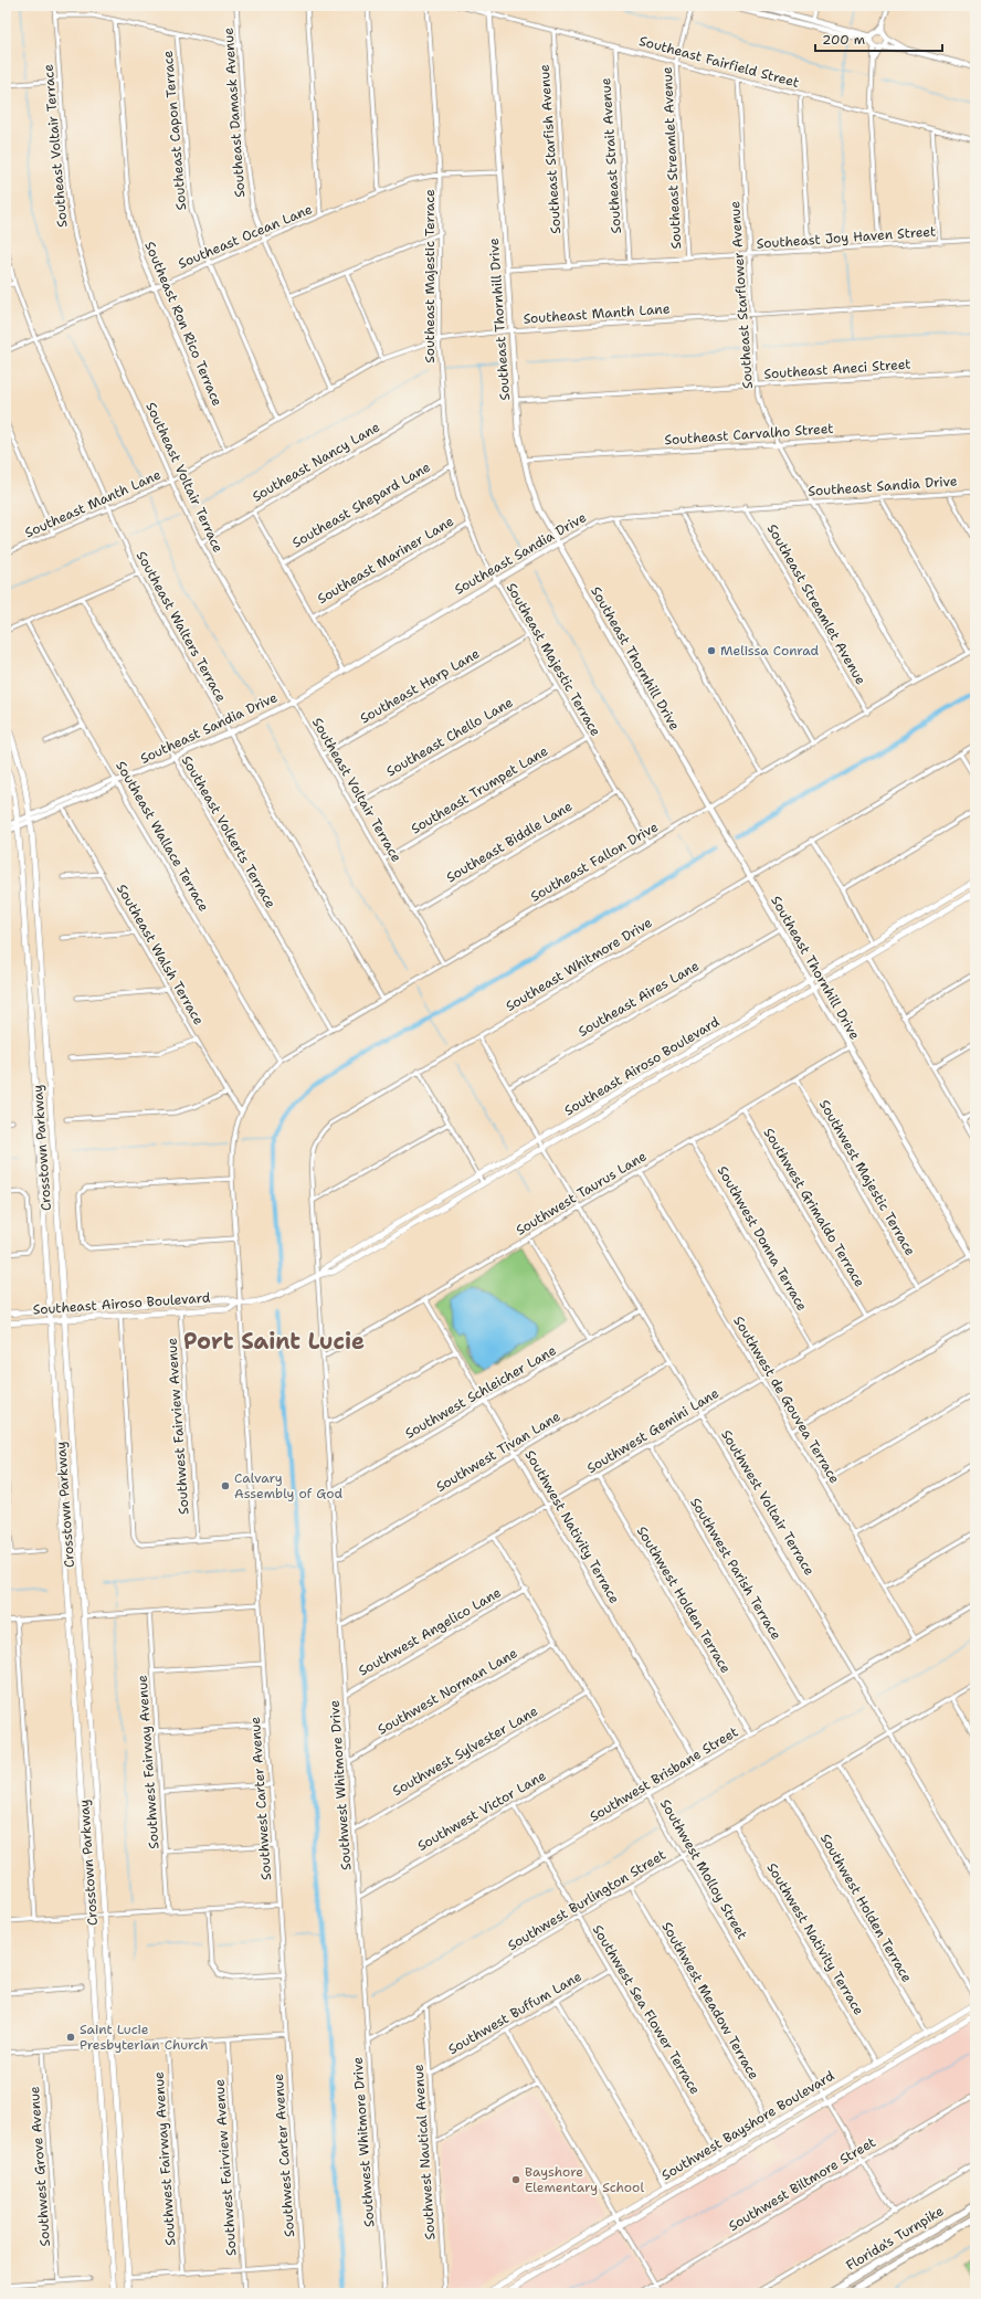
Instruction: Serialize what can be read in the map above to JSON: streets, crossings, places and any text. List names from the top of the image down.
{
  "streets": {
    "highway": ["Florida's Turnpike"],
    "main road": ["Southeast Airoso Boulevard", "Crosstown Parkway", "Southwest Bayshore Boulevard"],
    "street": [
      "Southeast Fairfield Street",
      "Southeast Damask Avenue",
      "Southeast Capon Terrace",
      "Southeast Voltair Terrace",
      "Southeast Starfish Avenue",
      "Southeast Strait Avenue",
      "Southeast Streamlet Avenue",
      "Southeast Ocean Lane",
      "Southeast Joy Haven Street",
      "Southeast Majestic Terrace",
      "Southeast Starflower Avenue",
      "Southeast Manth Lane",
      "Southeast Thornhill Drive",
      "Southeast Ron Rico Terrace",
      "Southeast Aneci Street",
      "Southeast Carvalho Street",
      "Southeast Nancy Lane",
      "Southeast Sandia Drive",
      "Southeast Shepard Lane",
      "Southeast Mariner Lane",
      "Southeast Walters Terrace",
      "Southeast Harp Lane",
      "Southeast Chello Lane",
      "Southeast Trumpet Lane",
      "Southeast Volkerts Terrace",
      "Southeast Wallace Terrace",
      "Southeast Biddle Lane",
      "Southeast Fallon Drive",
      "Southeast Walsh Terrace",
      "Southeast Whitmore Drive",
      "Southeast Aires Lane",
      "Southwest Majestic Terrace",
      "Southwest Taurus Lane",
      "Southwest Grimaldo Terrace",
      "Southwest Donna Terrace",
      "Southwest Schleicher Lane",
      "Southwest de Gouvea Terrace",
      "Southwest Fairview Avenue",
      "Southwest Gemini Lane",
      "Southwest Tivan Lane",
      "Southwest Voltair Terrace",
      "Southwest Nativity Terrace",
      "Southwest Parish Terrace",
      "Southwest Holden Terrace",
      "Southwest Angelico Lane",
      "Southwest Norman Lane",
      "Southwest Sylvester Lane",
      "Southwest Fairway Avenue",
      "Southwest Brisbane Street",
      "Southwest Whitmore Drive",
      "Southwest Carter Avenue",
      "Southwest Victor Lane",
      "Southwest Molloy Street",
      "Southwest Burlington Street",
      "Southwest Meadow Terrace",
      "Southwest Sea Flower Terrace",
      "Southwest Buffum Lane",
      "Southwest Nautical Avenue",
      "Southwest Grove Avenue",
      "Southwest Biltmore Street"
    ]
  },
  "crossings": [
    ["Southeast Fairfield Street", "Southeast Starfish Avenue"],
    ["Southeast Fairfield Street", "Southeast Strait Avenue"],
    ["Southeast Fairfield Street", "Southeast Streamlet Avenue"],
    ["Southeast Fairfield Street", "Southeast Starflower Avenue"],
    ["Southeast Fairfield Street", "Southeast Thornhill Drive"],
    ["Southeast Damask Avenue", "Southeast Ocean Lane"],
    ["Southeast Damask Avenue", "Southeast Manth Lane"],
    ["Southeast Capon Terrace", "Southeast Ocean Lane"],
    ["Southeast Capon Terrace", "Southeast Manth Lane"],
    ["Southeast Voltair Terrace", "Southeast Ocean Lane"],
    ["Southeast Voltair Terrace", "Southeast Manth Lane"],
    ["Southeast Voltair Terrace", "Southeast Nancy Lane"],
    ["Southeast Voltair Terrace", "Southeast Sandia Drive"],
    ["Southeast Voltair Terrace", "Southeast Harp Lane"],
    ["Southeast Voltair Terrace", "Southeast Chello Lane"],
    ["Southeast Voltair Terrace", "Southeast Trumpet Lane"],
    ["Southeast Voltair Terrace", "Southeast Biddle Lane"],
    ["Southeast Voltair Terrace", "Southeast Fallon Drive"],
    ["Southeast Starfish Avenue", "Southeast Joy Haven Street"],
    ["Southeast Strait Avenue", "Southeast Joy Haven Street"],
    ["Southeast Streamlet Avenue", "Southeast Joy Haven Street"],
    ["Southeast Streamlet Avenue", "Southeast Sandia Drive"],
    ["Southeast Streamlet Avenue", "Southeast Fallon Drive"],
    ["Southeast Ocean Lane", "Southeast Majestic Terrace"],
    ["Southeast Ocean Lane", "Southeast Thornhill Drive"],
    ["Southeast Ocean Lane", "Southeast Ron Rico Terrace"],
    ["Southeast Ocean Lane", "Southeast Walters Terrace"],
    ["Southeast Joy Haven Street", "Southeast Starflower Avenue"],
    ["Southeast Joy Haven Street", "Southeast Thornhill Drive"],
    ["Southeast Majestic Terrace", "Southeast Manth Lane"],
    ["Southeast Majestic Terrace", "Southeast Nancy Lane"],
    ["Southeast Majestic Terrace", "Southeast Sandia Drive"],
    ["Southeast Majestic Terrace", "Southeast Shepard Lane"],
    ["Southeast Majestic Terrace", "Southeast Mariner Lane"],
    ["Southeast Majestic Terrace", "Southeast Harp Lane"],
    ["Southeast Majestic Terrace", "Southeast Chello Lane"],
    ["Southeast Majestic Terrace", "Southeast Trumpet Lane"],
    ["Southeast Majestic Terrace", "Southeast Biddle Lane"],
    ["Southeast Majestic Terrace", "Southeast Fallon Drive"],
    ["Southeast Starflower Avenue", "Southeast Manth Lane"],
    ["Southeast Starflower Avenue", "Southeast Aneci Street"],
    ["Southeast Starflower Avenue", "Southeast Carvalho Street"],
    ["Southeast Starflower Avenue", "Southeast Sandia Drive"],
    ["Southeast Starflower Avenue", "Southeast Fallon Drive"],
    ["Southeast Manth Lane", "Southeast Thornhill Drive"],
    ["Southeast Manth Lane", "Southeast Ron Rico Terrace"],
    ["Southeast Manth Lane", "Southeast Walters Terrace"],
    ["Southeast Thornhill Drive", "Southeast Aneci Street"],
    ["Southeast Thornhill Drive", "Southeast Carvalho Street"],
    ["Southeast Thornhill Drive", "Southeast Sandia Drive"],
    ["Southeast Thornhill Drive", "Southeast Fallon Drive"],
    ["Southeast Thornhill Drive", "Southeast Whitmore Drive"],
    ["Southeast Thornhill Drive", "Southeast Aires Lane"],
    ["Southeast Thornhill Drive", "Southeast Airoso Boulevard"],
    ["Southeast Thornhill Drive", "Southwest Taurus Lane"],
    ["Southeast Thornhill Drive", "Southwest Gemini Lane"],
    ["Southeast Sandia Drive", "Southeast Walters Terrace"],
    ["Southeast Sandia Drive", "Southeast Volkerts Terrace"],
    ["Southeast Sandia Drive", "Southeast Wallace Terrace"],
    ["Southeast Sandia Drive", "Southeast Walsh Terrace"],
    ["Southeast Sandia Drive", "Crosstown Parkway"],
    ["Southeast Walters Terrace", "Southeast Fallon Drive"],
    ["Southeast Volkerts Terrace", "Southeast Fallon Drive"],
    ["Southeast Wallace Terrace", "Southeast Fallon Drive"],
    ["Southeast Fallon Drive", "Southeast Walsh Terrace"],
    ["Southeast Fallon Drive", "Southwest Carter Avenue"],
    ["Southeast Whitmore Drive", "Southeast Airoso Boulevard"],
    ["Southeast Whitmore Drive", "Southwest Whitmore Drive"],
    ["Southeast Airoso Boulevard", "Crosstown Parkway"],
    ["Southeast Airoso Boulevard", "Southwest Fairview Avenue"],
    ["Southeast Airoso Boulevard", "Southwest Voltair Terrace"],
    ["Southeast Airoso Boulevard", "Southwest Whitmore Drive"],
    ["Southeast Airoso Boulevard", "Southwest Carter Avenue"],
    ["Southwest Majestic Terrace", "Southwest Taurus Lane"],
    ["Southwest Majestic Terrace", "Southwest Gemini Lane"],
    ["Southwest Taurus Lane", "Southwest Grimaldo Terrace"],
    ["Southwest Taurus Lane", "Southwest Donna Terrace"],
    ["Southwest Taurus Lane", "Southwest de Gouvea Terrace"],
    ["Southwest Taurus Lane", "Southwest Voltair Terrace"],
    ["Southwest Taurus Lane", "Southwest Nativity Terrace"],
    ["Southwest Taurus Lane", "Southwest Whitmore Drive"],
    ["Southwest Grimaldo Terrace", "Southwest Gemini Lane"],
    ["Southwest Donna Terrace", "Southwest Gemini Lane"],
    ["Southwest Schleicher Lane", "Southwest Voltair Terrace"],
    ["Southwest Schleicher Lane", "Southwest Nativity Terrace"],
    ["Southwest Schleicher Lane", "Southwest Whitmore Drive"],
    ["Southwest de Gouvea Terrace", "Southwest Gemini Lane"],
    ["Southwest de Gouvea Terrace", "Southwest Brisbane Street"],
    ["Southwest Gemini Lane", "Southwest Voltair Terrace"],
    ["Southwest Gemini Lane", "Southwest Nativity Terrace"],
    ["Southwest Gemini Lane", "Southwest Parish Terrace"],
    ["Southwest Gemini Lane", "Southwest Holden Terrace"],
    ["Southwest Gemini Lane", "Southwest Whitmore Drive"],
    ["Southwest Gemini Lane", "Southwest Molloy Street"],
    ["Southwest Tivan Lane", "Southwest Voltair Terrace"],
    ["Southwest Tivan Lane", "Southwest Nativity Terrace"],
    ["Southwest Tivan Lane", "Southwest Whitmore Drive"],
    ["Southwest Voltair Terrace", "Southwest Brisbane Street"],
    ["Southwest Voltair Terrace", "Southwest Burlington Street"],
    ["Southwest Nativity Terrace", "Southwest Brisbane Street"],
    ["Southwest Nativity Terrace", "Southwest Burlington Street"],
    ["Southwest Nativity Terrace", "Southwest Bayshore Boulevard"],
    ["Southwest Parish Terrace", "Southwest Brisbane Street"],
    ["Southwest Holden Terrace", "Southwest Brisbane Street"],
    ["Southwest Holden Terrace", "Southwest Burlington Street"],
    ["Southwest Holden Terrace", "Southwest Bayshore Boulevard"],
    ["Southwest Angelico Lane", "Southwest Whitmore Drive"],
    ["Southwest Angelico Lane", "Southwest Molloy Street"],
    ["Southwest Norman Lane", "Southwest Whitmore Drive"],
    ["Southwest Norman Lane", "Southwest Molloy Street"],
    ["Southwest Sylvester Lane", "Southwest Whitmore Drive"],
    ["Southwest Sylvester Lane", "Southwest Molloy Street"],
    ["Southwest Brisbane Street", "Southwest Whitmore Drive"],
    ["Southwest Brisbane Street", "Southwest Molloy Street"],
    ["Southwest Brisbane Street", "Southwest Sea Flower Terrace"],
    ["Southwest Whitmore Drive", "Southwest Victor Lane"],
    ["Southwest Whitmore Drive", "Southwest Burlington Street"],
    ["Southwest Victor Lane", "Southwest Molloy Street"],
    ["Southwest Victor Lane", "Southwest Sea Flower Terrace"],
    ["Southwest Molloy Street", "Southwest Burlington Street"],
    ["Southwest Molloy Street", "Southwest Bayshore Boulevard"],
    ["Southwest Molloy Street", "Southwest Biltmore Street"],
    ["Southwest Burlington Street", "Southwest Meadow Terrace"],
    ["Southwest Burlington Street", "Southwest Sea Flower Terrace"],
    ["Southwest Burlington Street", "Southwest Nautical Avenue"],
    ["Southwest Meadow Terrace", "Southwest Bayshore Boulevard"],
    ["Southwest Sea Flower Terrace", "Southwest Buffum Lane"],
    ["Southwest Sea Flower Terrace", "Southwest Bayshore Boulevard"],
    ["Southwest Buffum Lane", "Southwest Nautical Avenue"]
  ],
  "districts": ["Port Saint Lucie"],
  "places": [
    "Melissa Conrad",
    "Calvary Assembly of God",
    "Saint Lucie Presbyterian Church",
    "Bayshore Elementary School"
  ],
  "scale_bar": "200 m"
}
